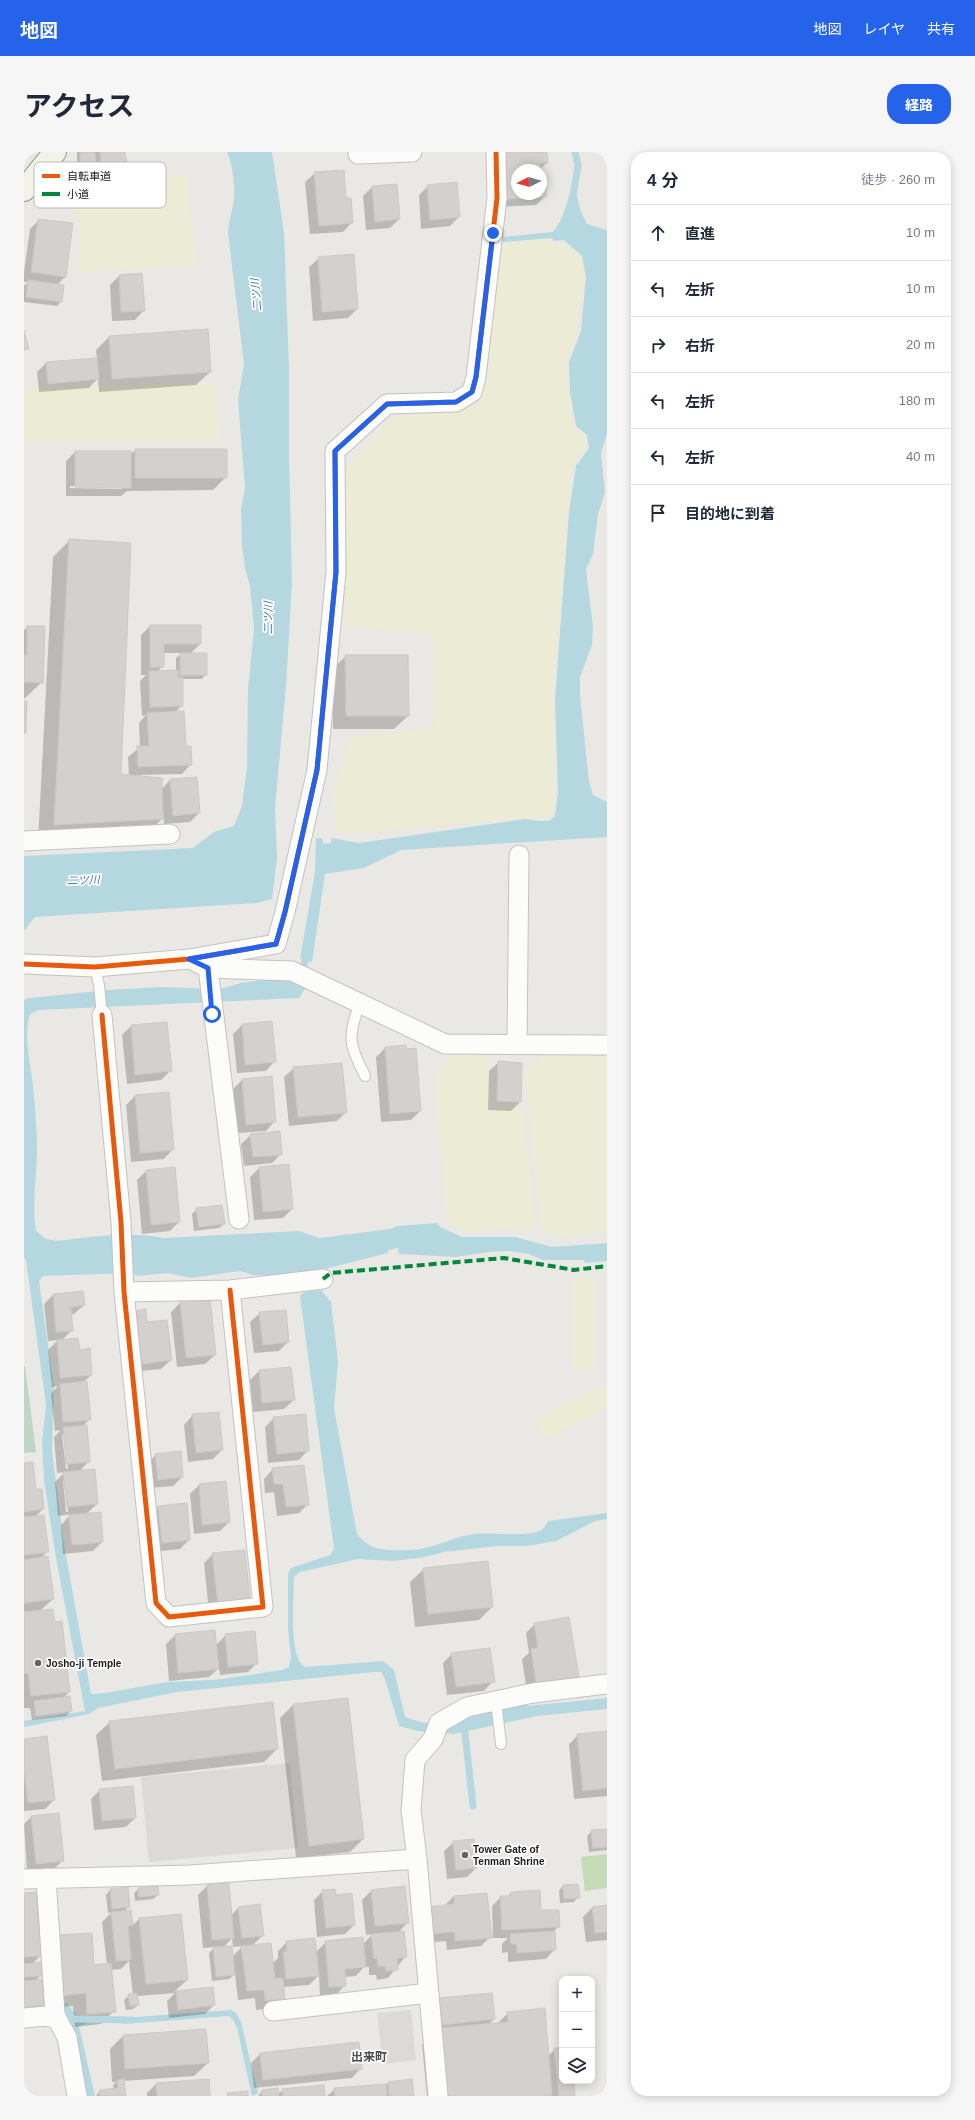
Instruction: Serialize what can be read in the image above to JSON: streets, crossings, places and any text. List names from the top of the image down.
{
  "districts": ["出来町"],
  "water": ["二ツ川"],
  "places": ["Josho-ji Temple", "Tower Gate of Tenman Shrine"],
  "legend": ["自転車道", "小道"],
  "north": "left",
  "page": {
    "header": "地図",
    "nav": ["地図", "レイヤ", "共有"],
    "title": "アクセス",
    "buttons": "経路",
    "heading": ["4 分", "徒歩 · 260 m"],
    "list": [
      ["直進", "10 m"],
      ["左折", "10 m"],
      ["右折", "20 m"],
      ["左折", "180 m"],
      ["左折", "40 m"],
      "目的地に到着"
    ],
    "map_buttons": ["+", "−"]
  }
}
